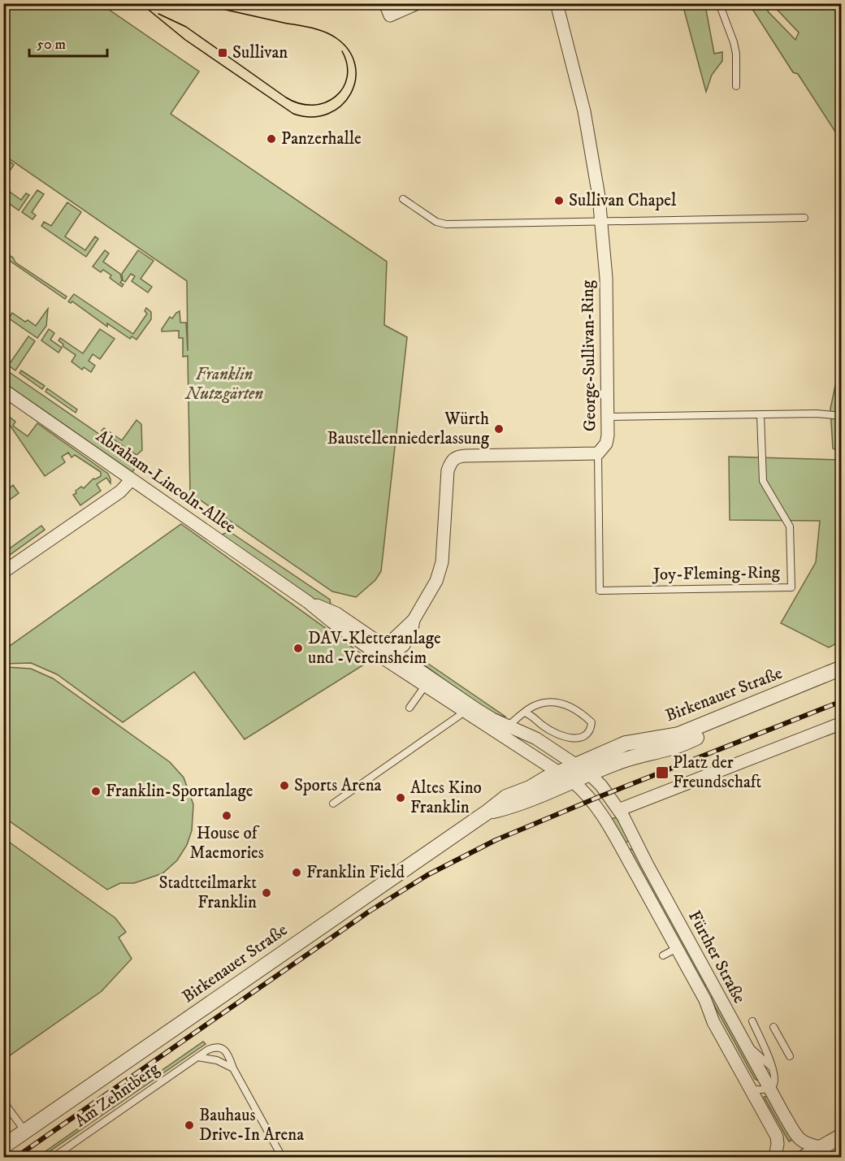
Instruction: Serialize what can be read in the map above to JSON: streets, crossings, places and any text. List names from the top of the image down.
{
  "streets": {
    "street": [
      "George-Sullivan-Ring",
      "Abraham-Lincoln-Allee",
      "Birkenauer Straße",
      "Fürther Straße"
    ],
    "lane": ["Joy-Fleming-Ring", "Am Zehntberg"]
  },
  "crossings": [
    ["George-Sullivan-Ring", "Abraham-Lincoln-Allee"],
    ["George-Sullivan-Ring", "Joy-Fleming-Ring"],
    ["Abraham-Lincoln-Allee", "Fürther Straße"],
    ["Birkenauer Straße", "Fürther Straße"]
  ],
  "parks": ["Franklin Nutzgärten"],
  "places": {
    "transit": ["Sullivan", "Platz der Freundschaft"],
    "other": [
      "Panzerhalle",
      "Sullivan Chapel",
      "Würth Baustellenniederlassung",
      "DAV-Kletteranlage und -Vereinsheim",
      "Sports Arena",
      "Franklin-Sportanlage",
      "Altes Kino Franklin",
      "House of Maemories",
      "Franklin Field",
      "Stadtteilmarkt Franklin",
      "Bauhaus Drive-In Arena"
    ]
  },
  "scale_bar": "50 m"
}
